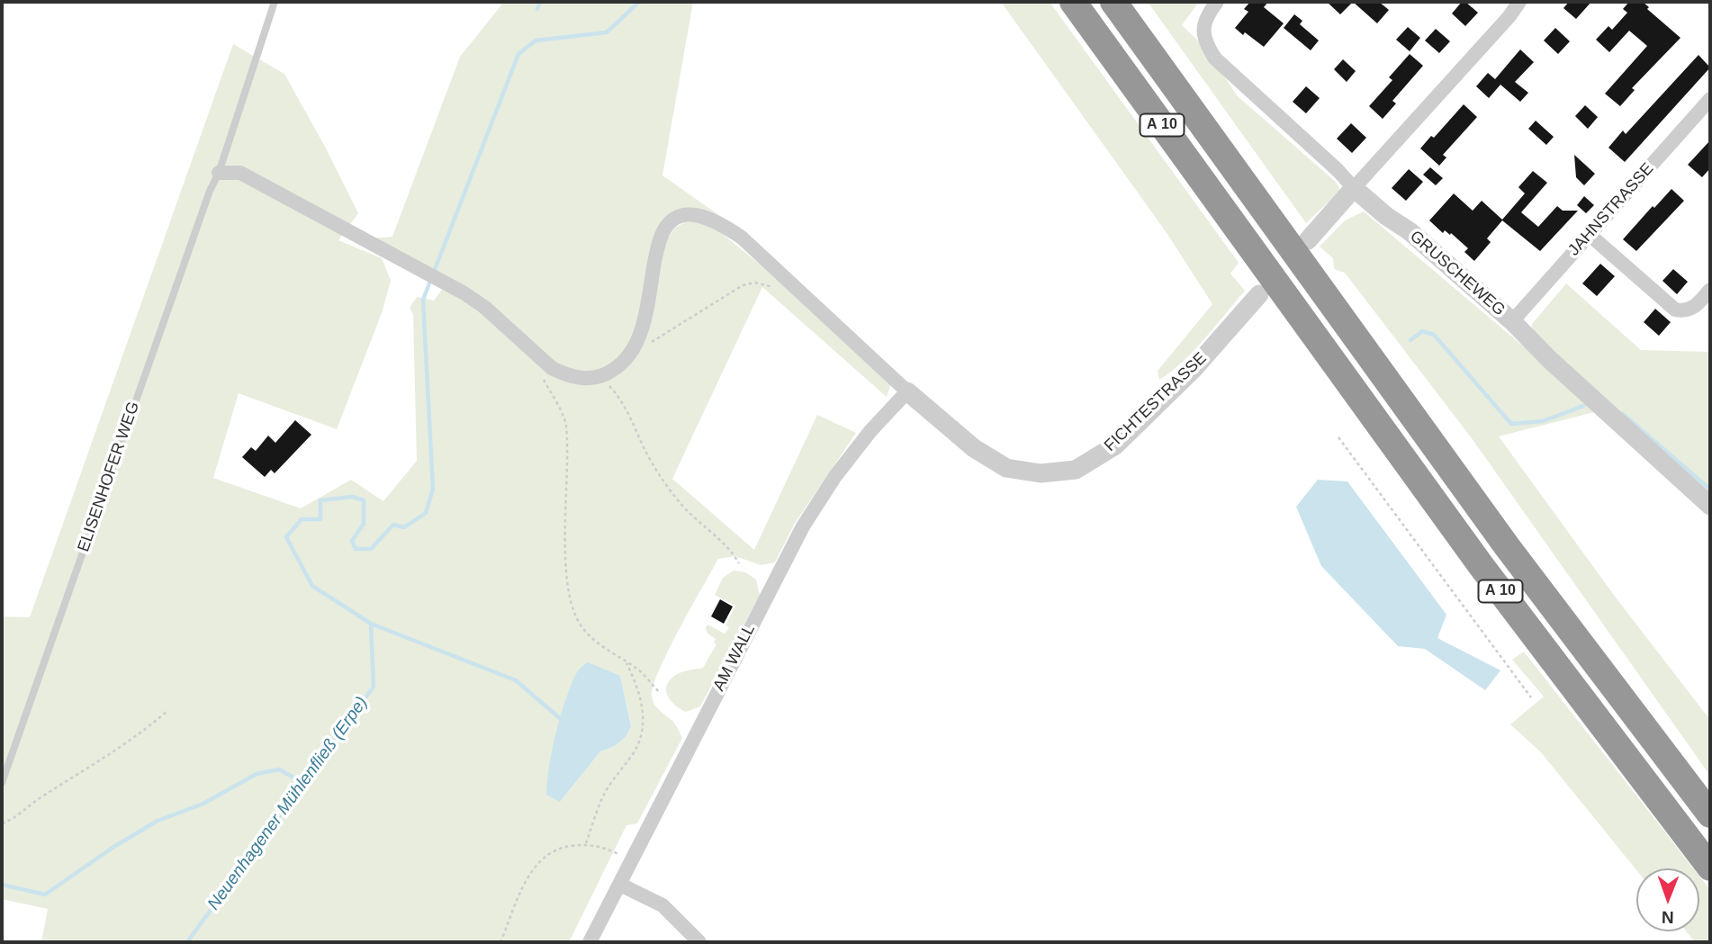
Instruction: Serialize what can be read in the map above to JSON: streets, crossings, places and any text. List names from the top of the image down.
{
  "streets": {
    "highway": ["A 10"],
    "street": [
      "JAHNSTRASSE",
      "GRUSCHEWEG",
      "FICHTESTRASSE",
      "AM WALL"
    ],
    "lane": ["ELISENHOFER WEG"]
  },
  "crossings": [
    ["JAHNSTRASSE", "GRUSCHEWEG"],
    ["FICHTESTRASSE", "AM WALL"]
  ],
  "water": ["Neuenhagener Mühlenfließ (Erpe)"],
  "north": "bottom"
}
